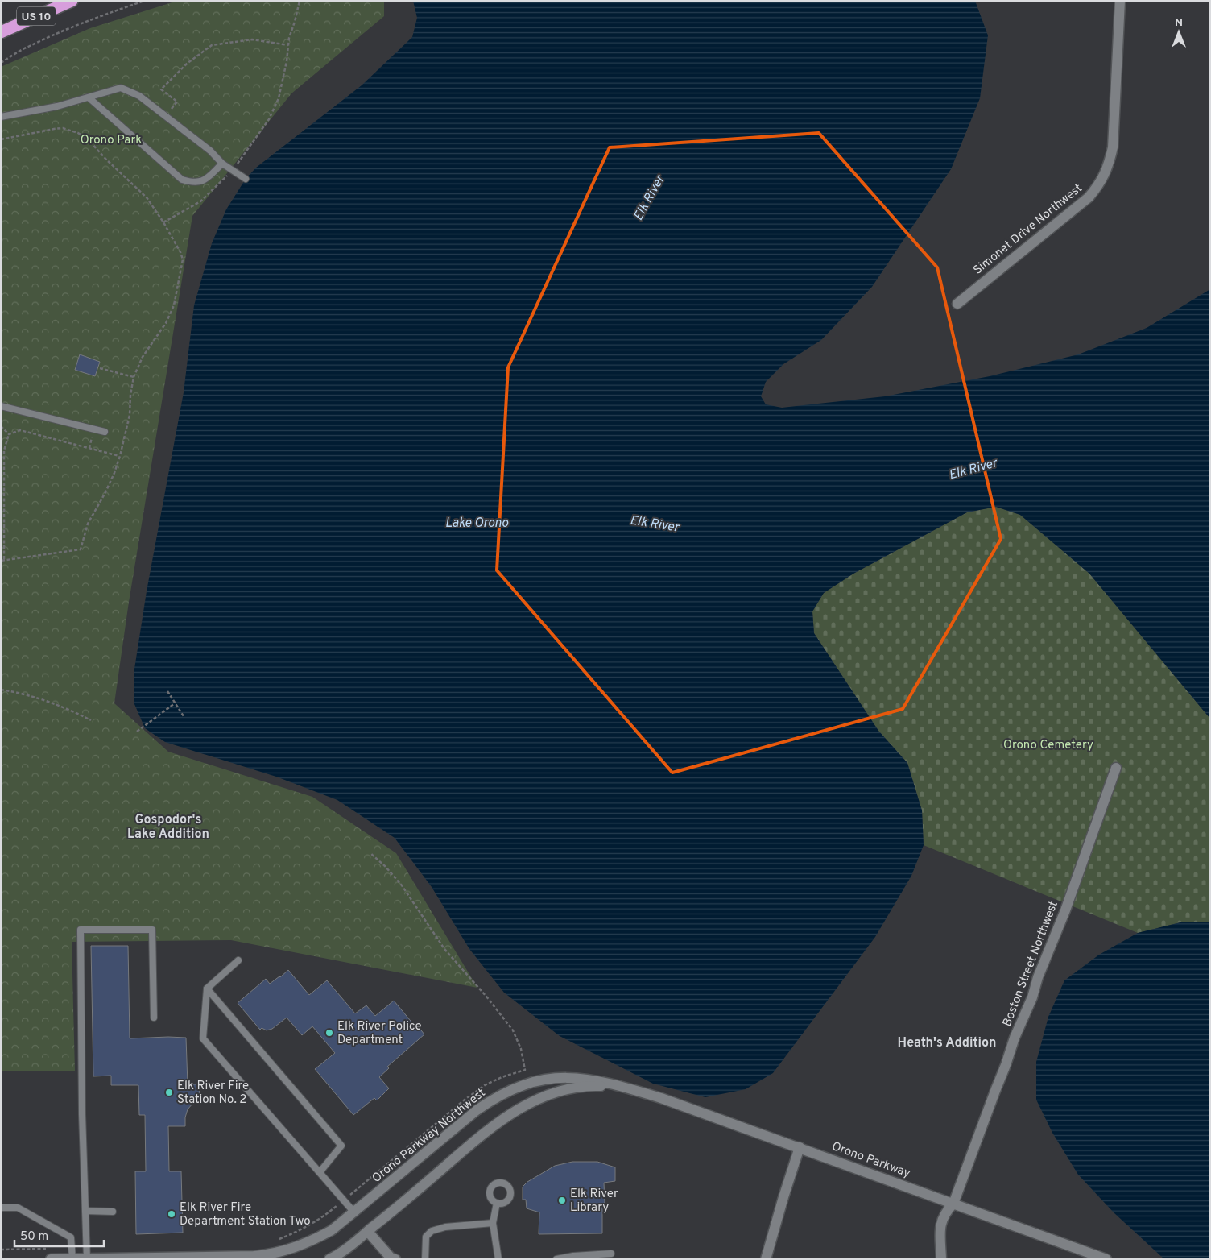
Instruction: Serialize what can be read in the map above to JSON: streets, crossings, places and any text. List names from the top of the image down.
{
  "streets": {
    "highway": ["US 10"],
    "street": [
      "Simonet Drive Northwest",
      "Boston Street Northwest",
      "Orono Parkway Northwest",
      "Orono Parkway"
    ]
  },
  "crossings": [
    ["Boston Street Northwest", "Orono Parkway"],
    ["Orono Parkway Northwest", "Orono Parkway"]
  ],
  "districts": ["Gospodor's Lake Addition", "Heath's Addition"],
  "water": ["Elk River", "Lake Orono"],
  "parks": ["Orono Park", "Orono Cemetery"],
  "places": [
    "Elk River Police Department",
    "Elk River Fire Station No. 2",
    "Elk River Library",
    "Elk River Fire Department Station Two"
  ],
  "scale_bar": "50 m",
  "north": "top"
}
